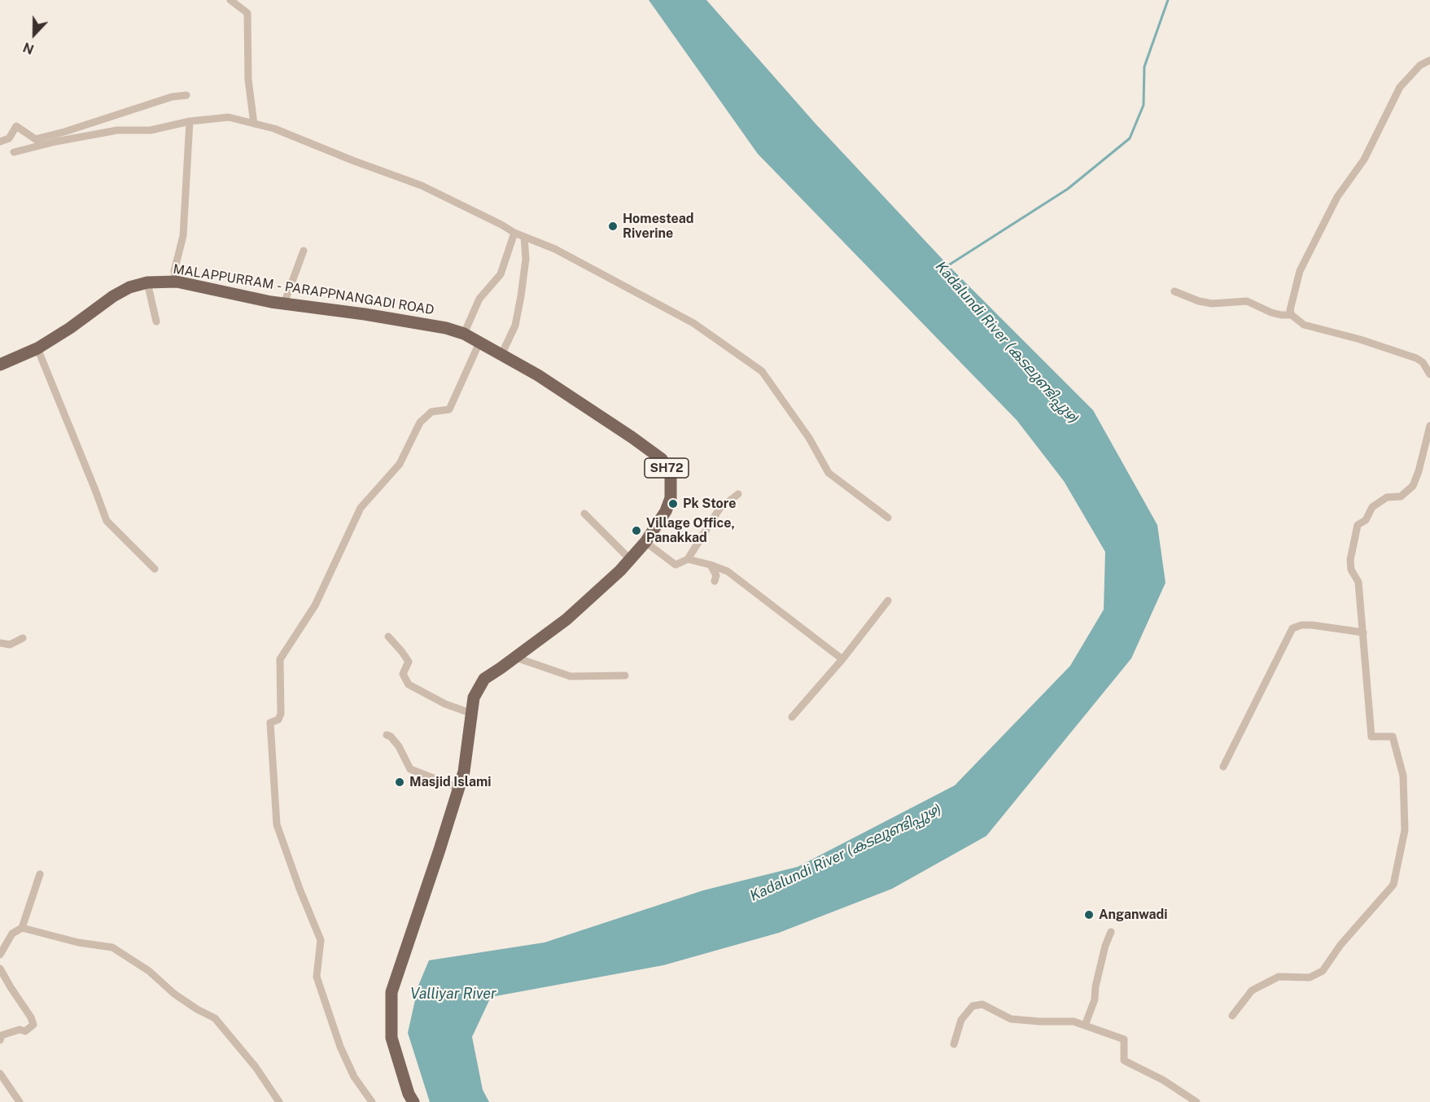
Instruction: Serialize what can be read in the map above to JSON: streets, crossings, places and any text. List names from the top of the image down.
{
  "streets": {
    "main road": ["MALAPPURRAM - PARAPPNANGADI ROAD", "SH72"]
  },
  "water": ["Kadalundi River (കടലുണ്ടിപ്പുഴ)", "Valliyar River"],
  "places": [
    "Homestead Riverine",
    "Pk Store",
    "Village Office, Panakkad",
    "Masjid Islami",
    "Anganwadi"
  ],
  "north": "bottom"
}
